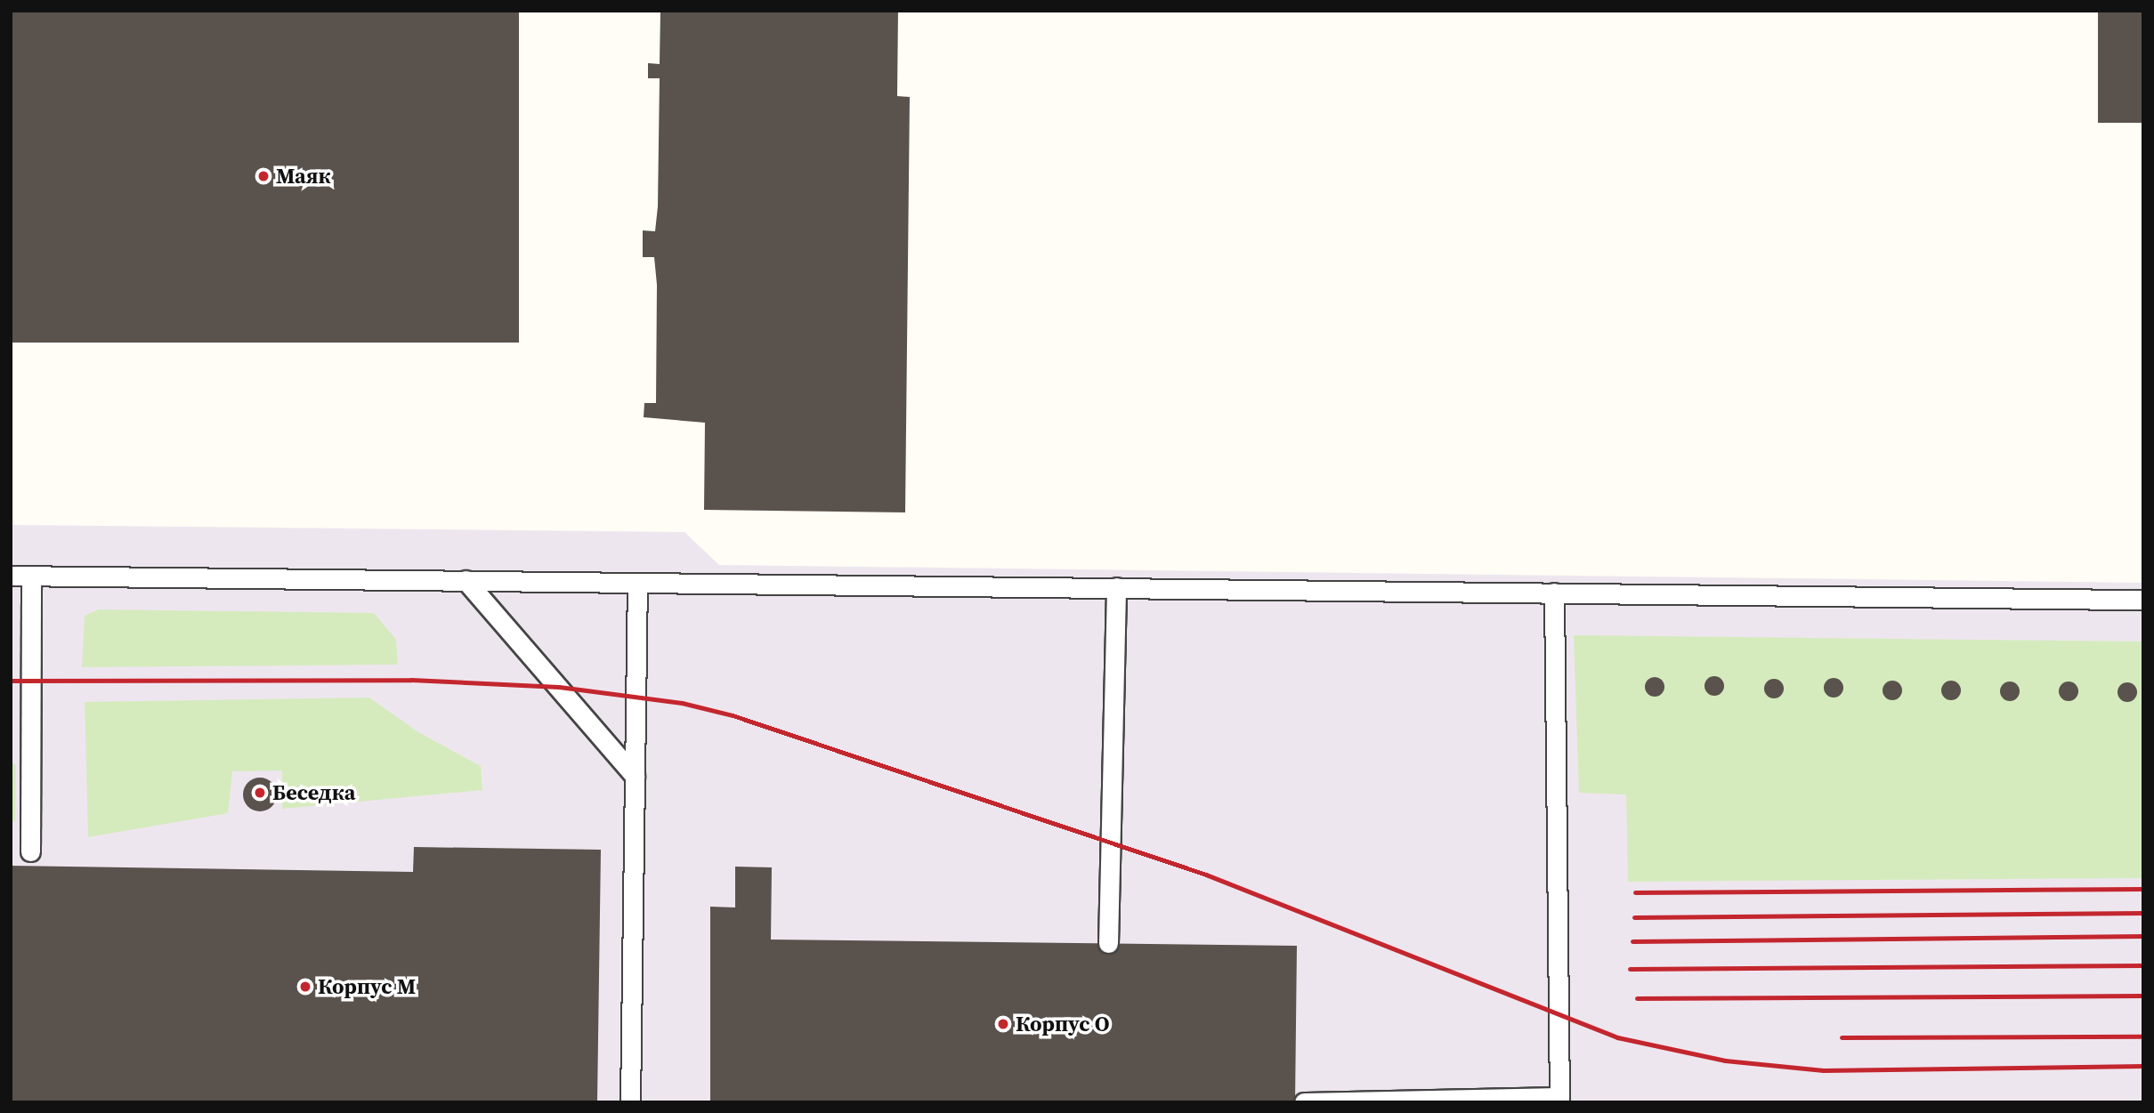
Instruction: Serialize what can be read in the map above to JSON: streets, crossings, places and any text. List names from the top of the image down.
{
  "places": [
    "Маяк",
    "Беседка",
    "Корпус М",
    "Корпус О"
  ]
}
